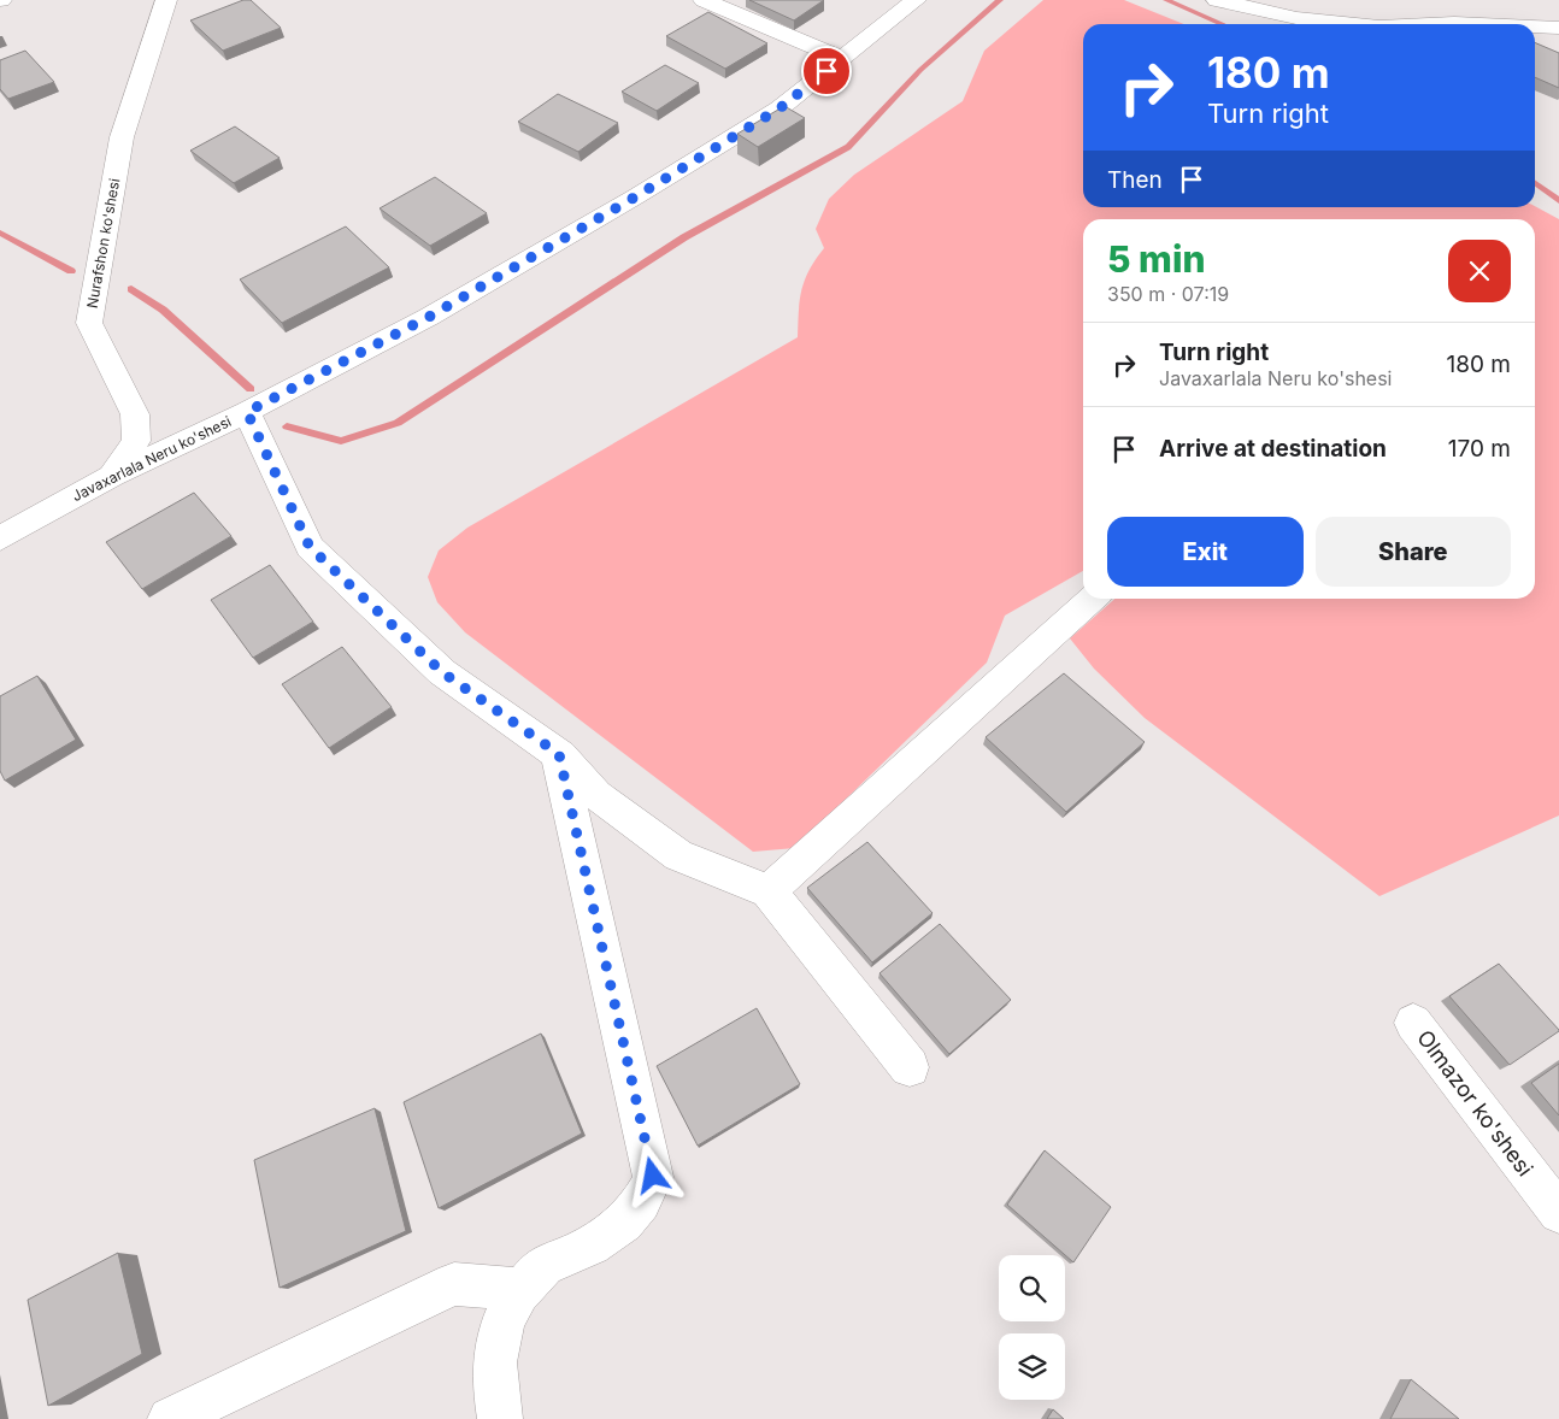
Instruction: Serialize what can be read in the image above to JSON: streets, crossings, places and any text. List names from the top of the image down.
{
  "streets": {
    "street": ["Nurafshon ko'shesi", "Javaxarlala Neru ko'shesi", "Olmazor ko'shesi"]
  },
  "crossings": [
    ["Nurafshon ko'shesi", "Javaxarlala Neru ko'shesi"]
  ],
  "page": {
    "turn": ["180 m", "Turn right"],
    "then": "Then",
    "heading": ["5 min", "350 m · 07:19"],
    "list": [
      {
        "name": "Turn right",
        "note": "Javaxarlala Neru ko'shesi",
        "value": "180 m"
      },
      {
        "name": "Arrive at destination",
        "value": "170 m"
      }
    ],
    "buttons": ["Exit", "Share"]
  }
}
